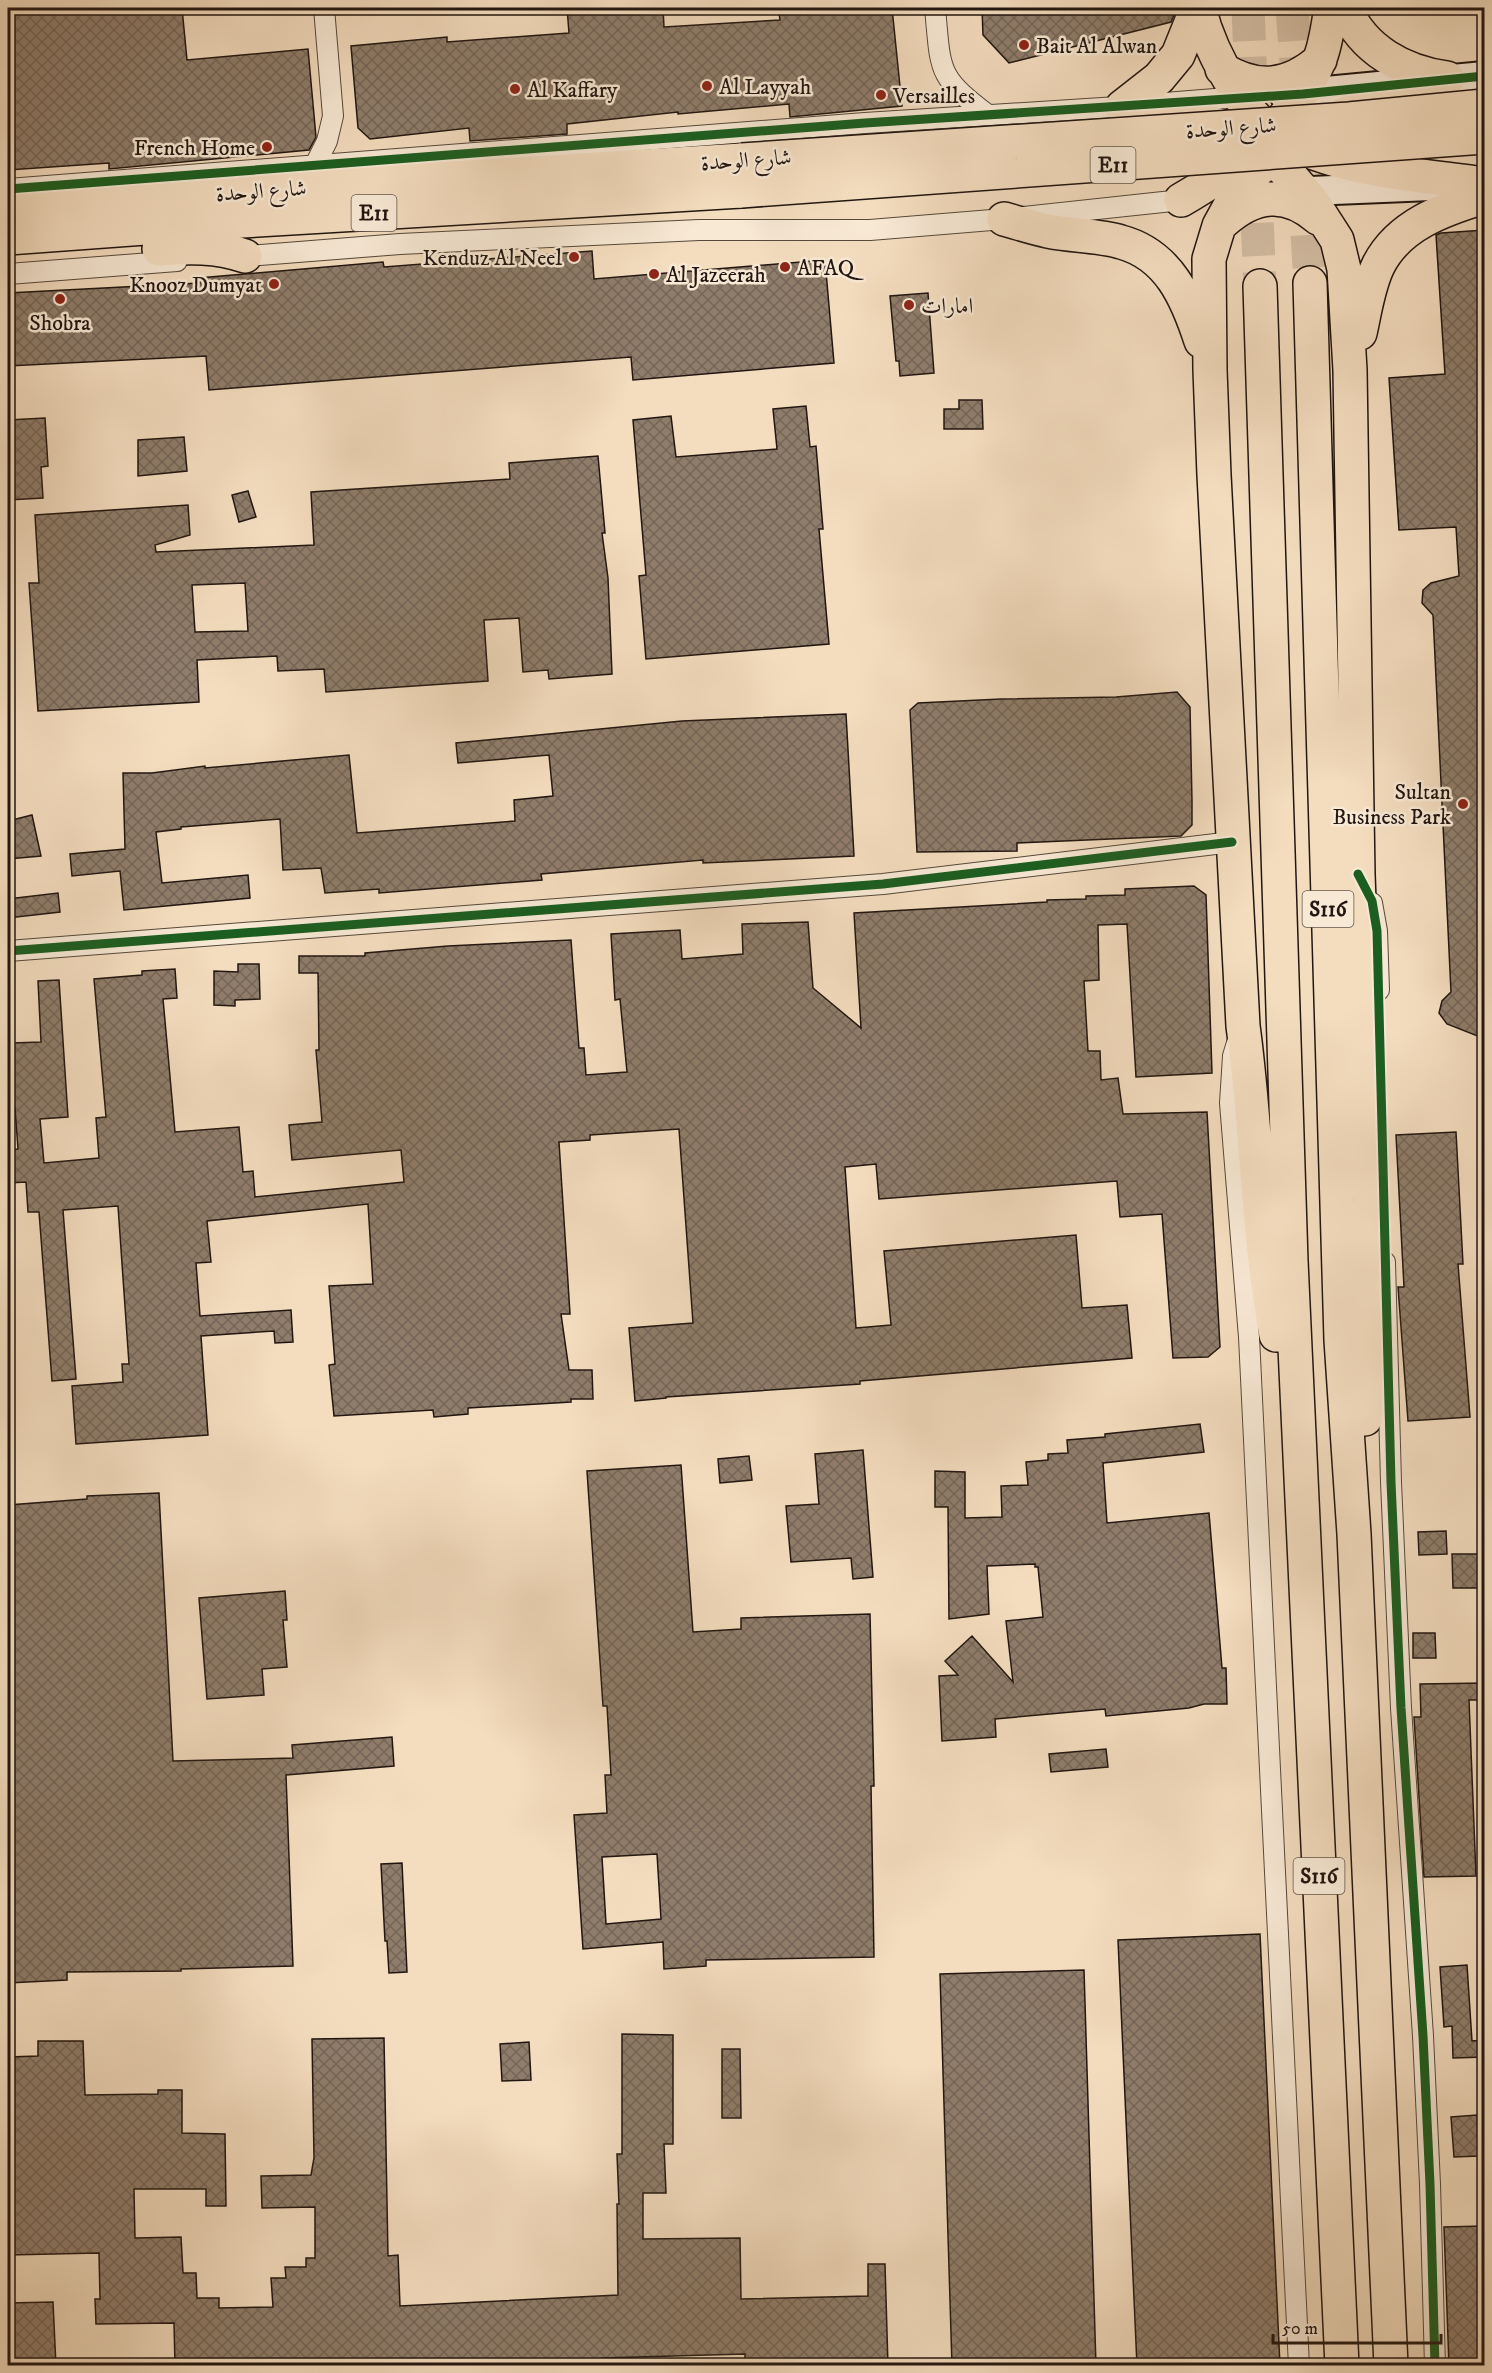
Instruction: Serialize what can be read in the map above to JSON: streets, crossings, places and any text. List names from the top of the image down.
{
  "streets": {
    "highway": ["شارع الوحدة", "E11", "S116"]
  },
  "places": [
    "Bait Al Alwan",
    "Al Layyah",
    "Al Kaffary",
    "Versailles",
    "French Home",
    "Kenduz Al Neel",
    "AFAQ",
    "Al Jazeerah",
    "Knooz Dumyat",
    "Shobra",
    "امارات",
    "Sultan Business Park"
  ],
  "scale_bar": "50 m"
}
